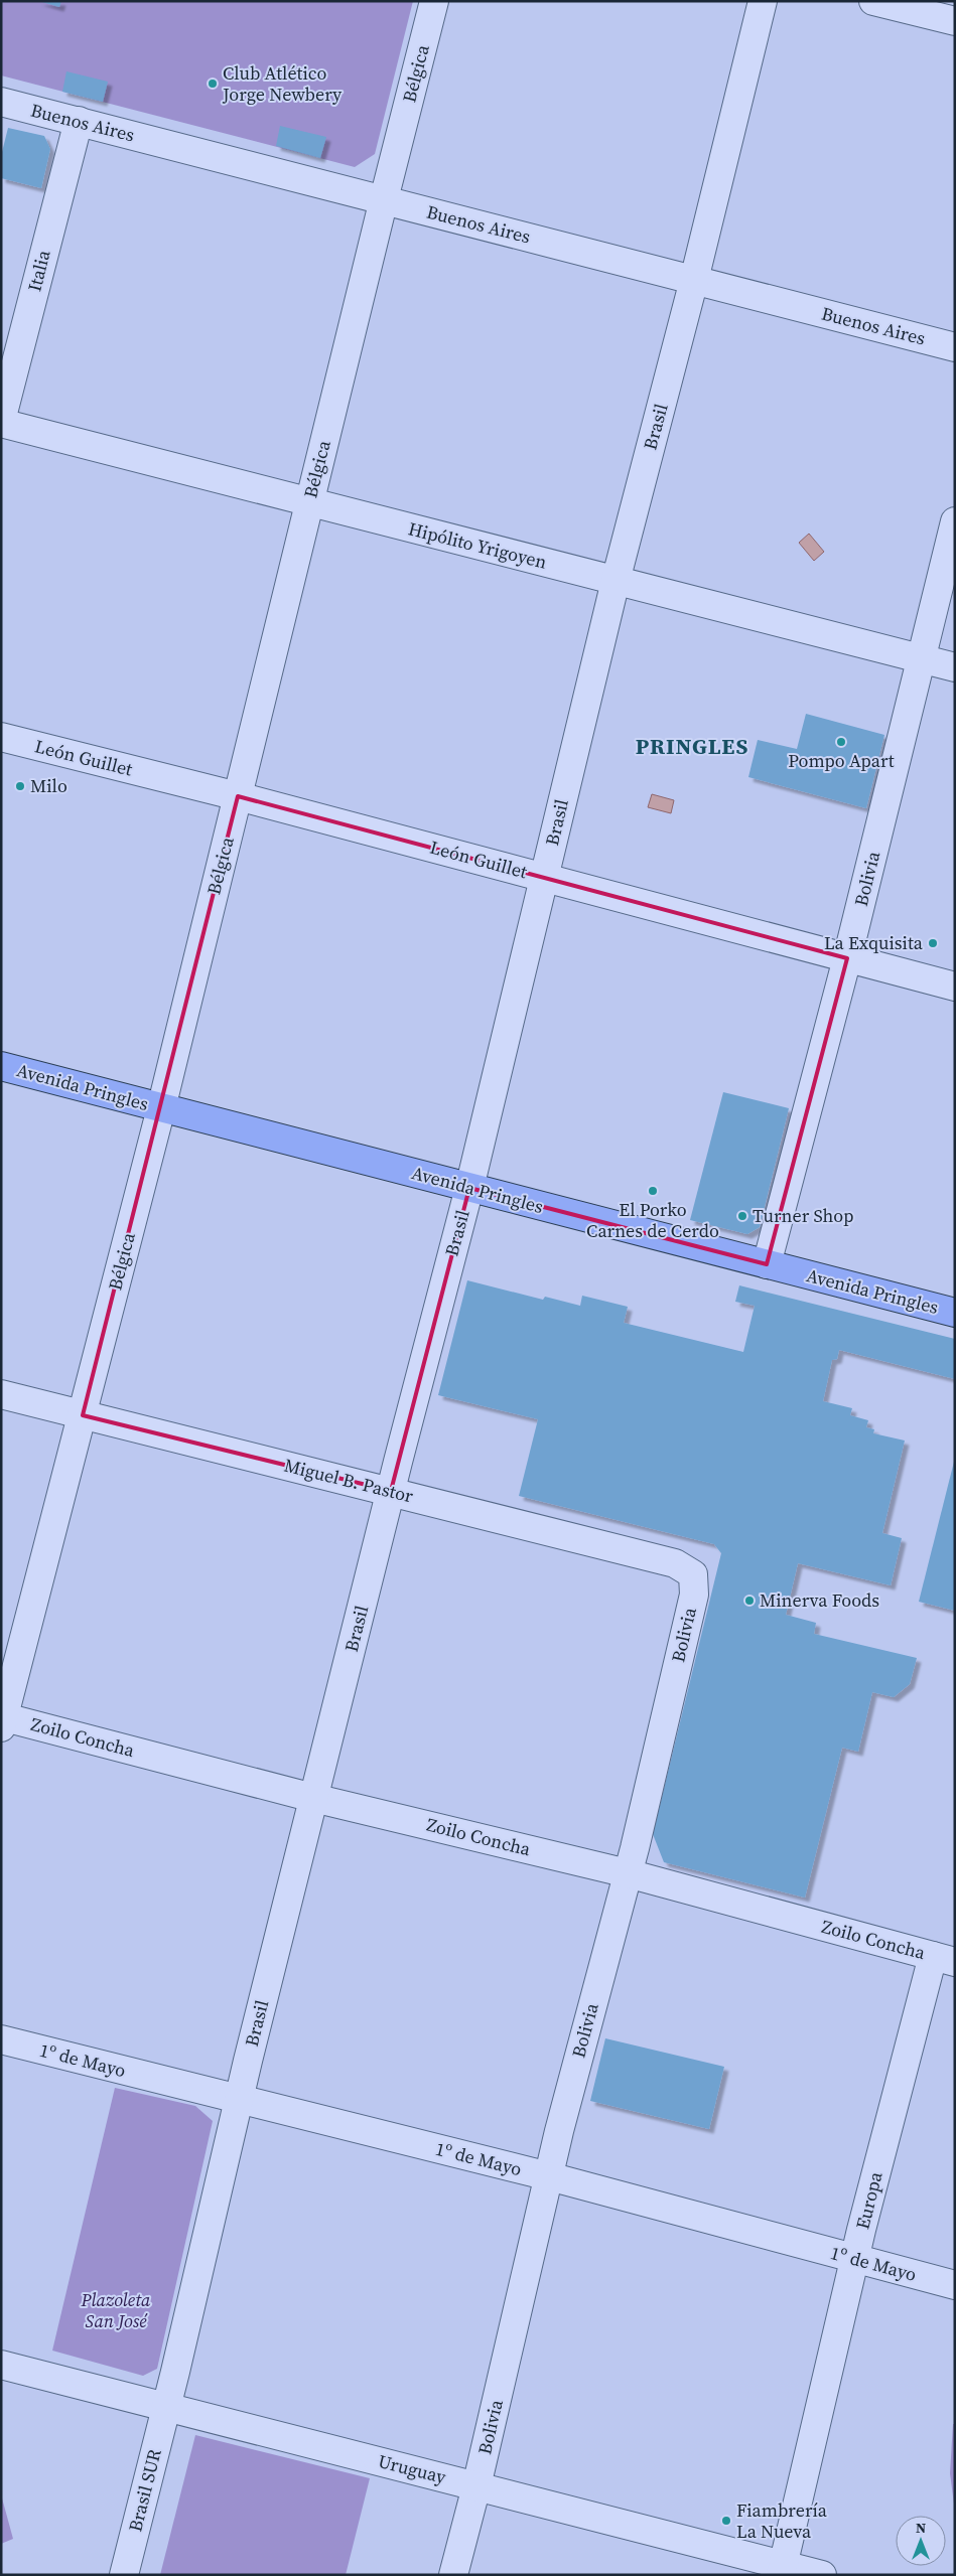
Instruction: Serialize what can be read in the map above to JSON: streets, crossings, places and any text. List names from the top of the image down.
{
  "streets": {
    "main road": ["Avenida Pringles"],
    "street": [
      "Bélgica",
      "Buenos Aires",
      "Italia",
      "Brasil",
      "Hipólito Yrigoyen",
      "León Guillet",
      "Bolivia",
      "Miguel B. Pastor",
      "Zoilo Concha",
      "1º de Mayo",
      "Europa",
      "Uruguay",
      "Brasil SUR"
    ]
  },
  "crossings": [
    ["Bélgica", "Buenos Aires"],
    ["Bélgica", "Hipólito Yrigoyen"],
    ["Bélgica", "León Guillet"],
    ["Bélgica", "Avenida Pringles"],
    ["Bélgica", "Miguel B. Pastor"],
    ["Bélgica", "Zoilo Concha"],
    ["Buenos Aires", "Italia"],
    ["Buenos Aires", "Brasil"],
    ["Italia", "Hipólito Yrigoyen"],
    ["Brasil", "Hipólito Yrigoyen"],
    ["Brasil", "León Guillet"],
    ["Brasil", "Avenida Pringles"],
    ["Brasil", "Miguel B. Pastor"],
    ["Brasil", "Zoilo Concha"],
    ["Brasil", "1º de Mayo"],
    ["Brasil", "Uruguay"],
    ["Brasil", "Brasil SUR"],
    ["Hipólito Yrigoyen", "Bolivia"],
    ["León Guillet", "Bolivia"],
    ["Bolivia", "Avenida Pringles"],
    ["Bolivia", "Miguel B. Pastor"],
    ["Bolivia", "Zoilo Concha"],
    ["Bolivia", "1º de Mayo"],
    ["Bolivia", "Uruguay"],
    ["Zoilo Concha", "Europa"],
    ["1º de Mayo", "Europa"],
    ["Europa", "Uruguay"],
    ["Uruguay", "Brasil SUR"]
  ],
  "districts": ["PRINGLES"],
  "parks": ["Plazoleta San José"],
  "places": [
    "Club Atlético Jorge Newbery",
    "Pompo Apart",
    "Milo",
    "La Exquisita",
    "El Porko Carnes de Cerdo",
    "Turner Shop",
    "Minerva Foods",
    "Fiambrería La Nueva"
  ],
  "north": "top"
}
